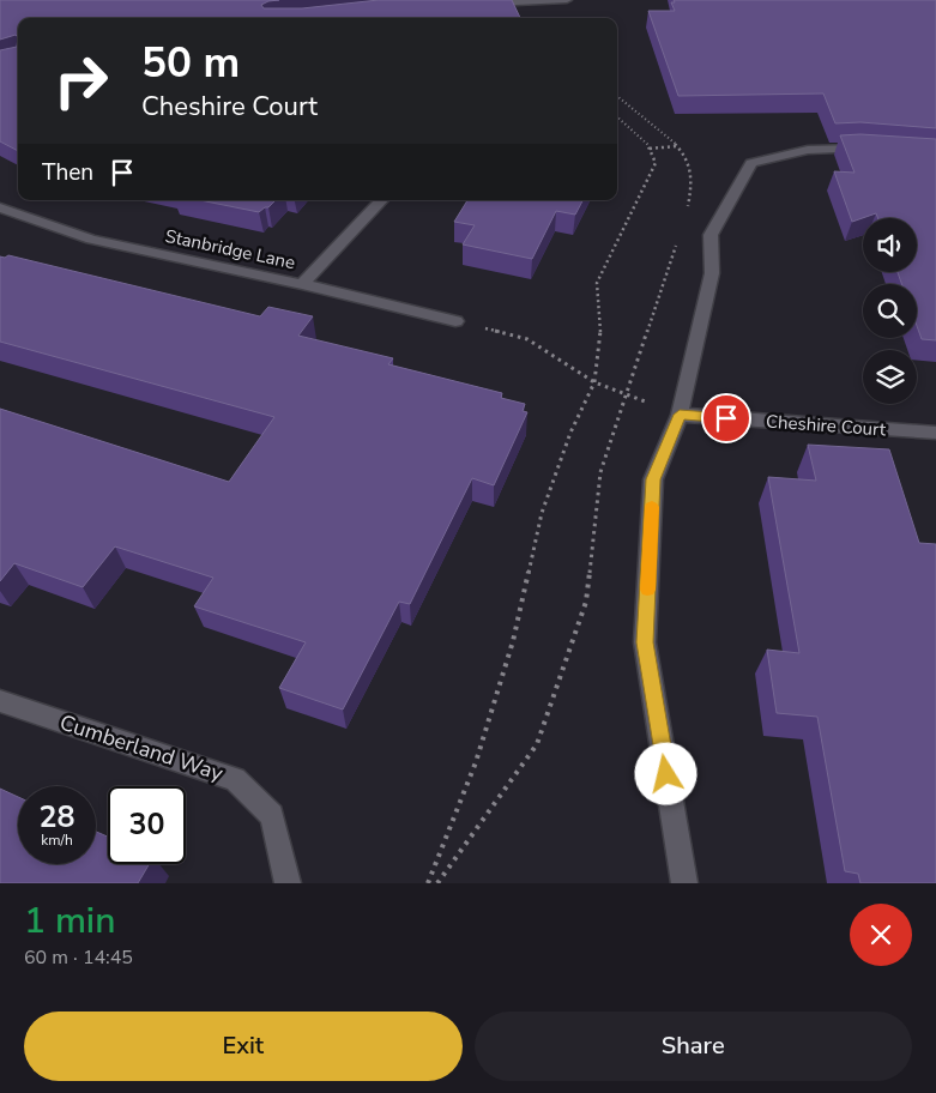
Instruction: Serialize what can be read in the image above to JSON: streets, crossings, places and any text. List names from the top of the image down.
{
  "streets": {
    "street": ["Stanbridge Lane", "Cheshire Court", "Cumberland Way"]
  },
  "page": {
    "turn": ["50 m", "Cheshire Court"],
    "then": "Then",
    "speed": "28 km/h",
    "limit": "30",
    "heading": ["1 min", "60 m · 14:45"],
    "buttons": ["Exit", "Share"]
  }
}
